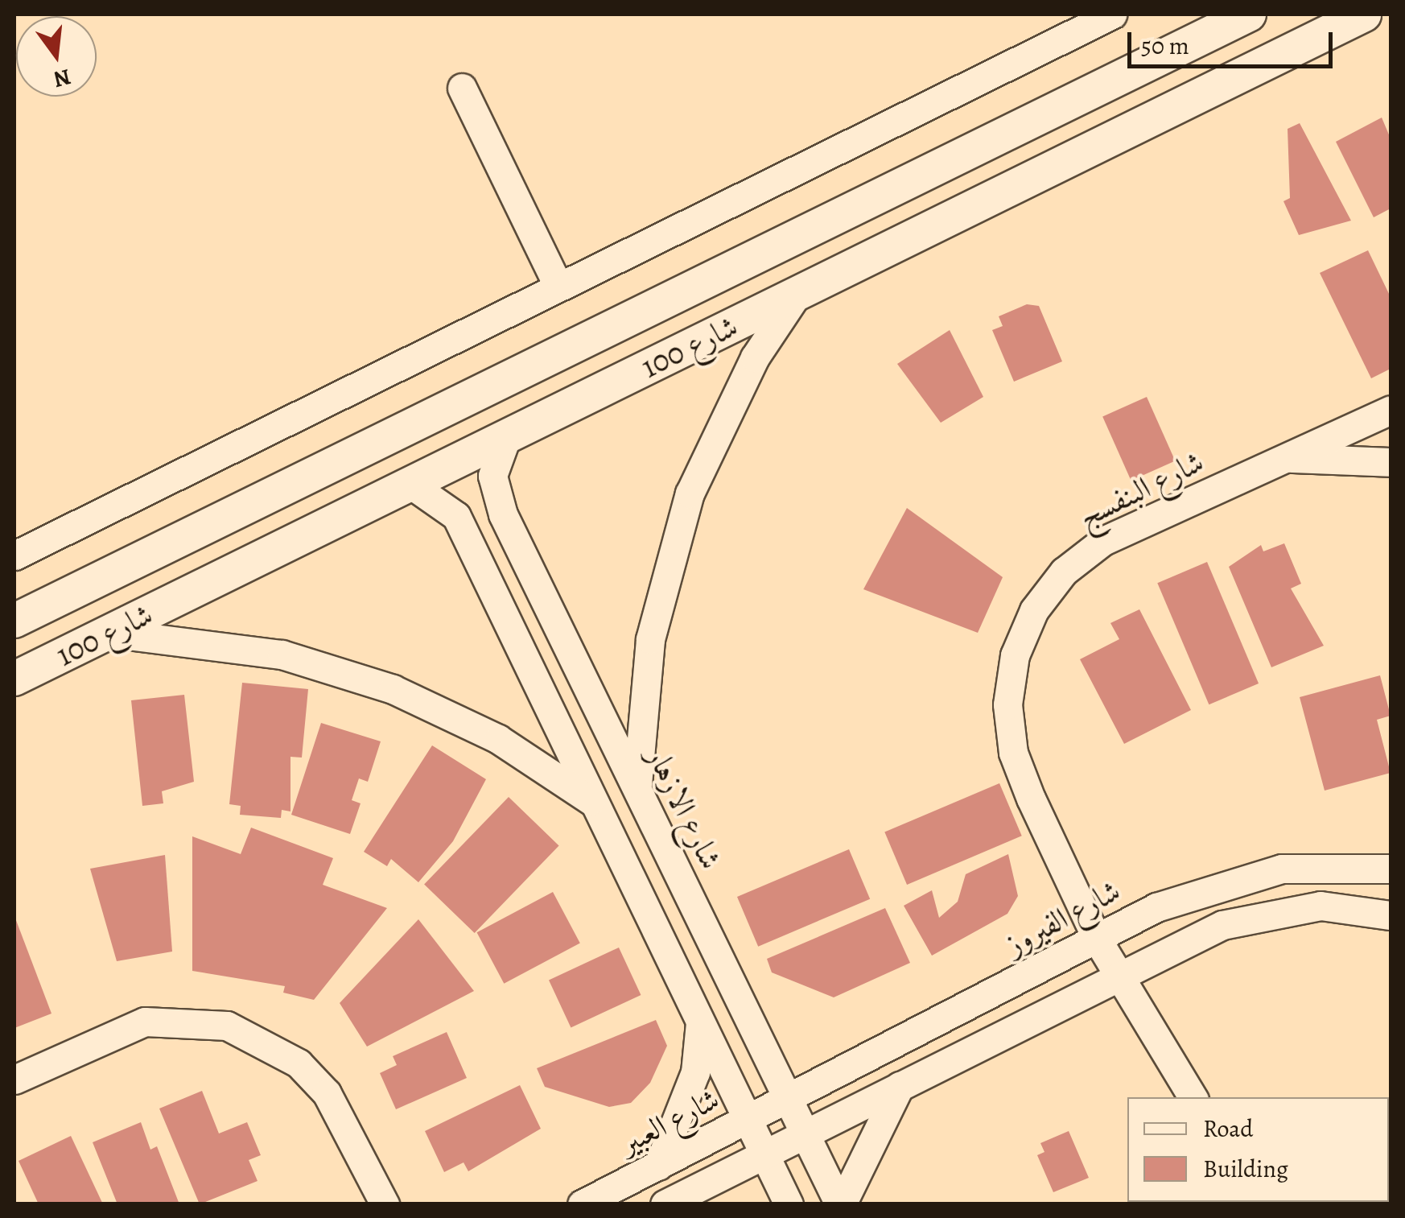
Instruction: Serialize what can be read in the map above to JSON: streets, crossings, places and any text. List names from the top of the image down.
{
  "streets": {
    "street": [
      "شارع 100",
      "شارع البنفسج",
      "شارع الازهار",
      "شارع الفيروز",
      "شارع العبير"
    ]
  },
  "crossings": [
    ["شارع 100", "شارع الازهار"],
    ["شارع البنفسج", "شارع الفيروز"],
    ["شارع الازهار", "شارع الفيروز"],
    ["شارع الازهار", "شارع العبير"],
    ["شارع الفيروز", "شارع العبير"]
  ],
  "legend": ["Road", "Building"],
  "scale_bar": "50 m",
  "north": "bottom"
}
